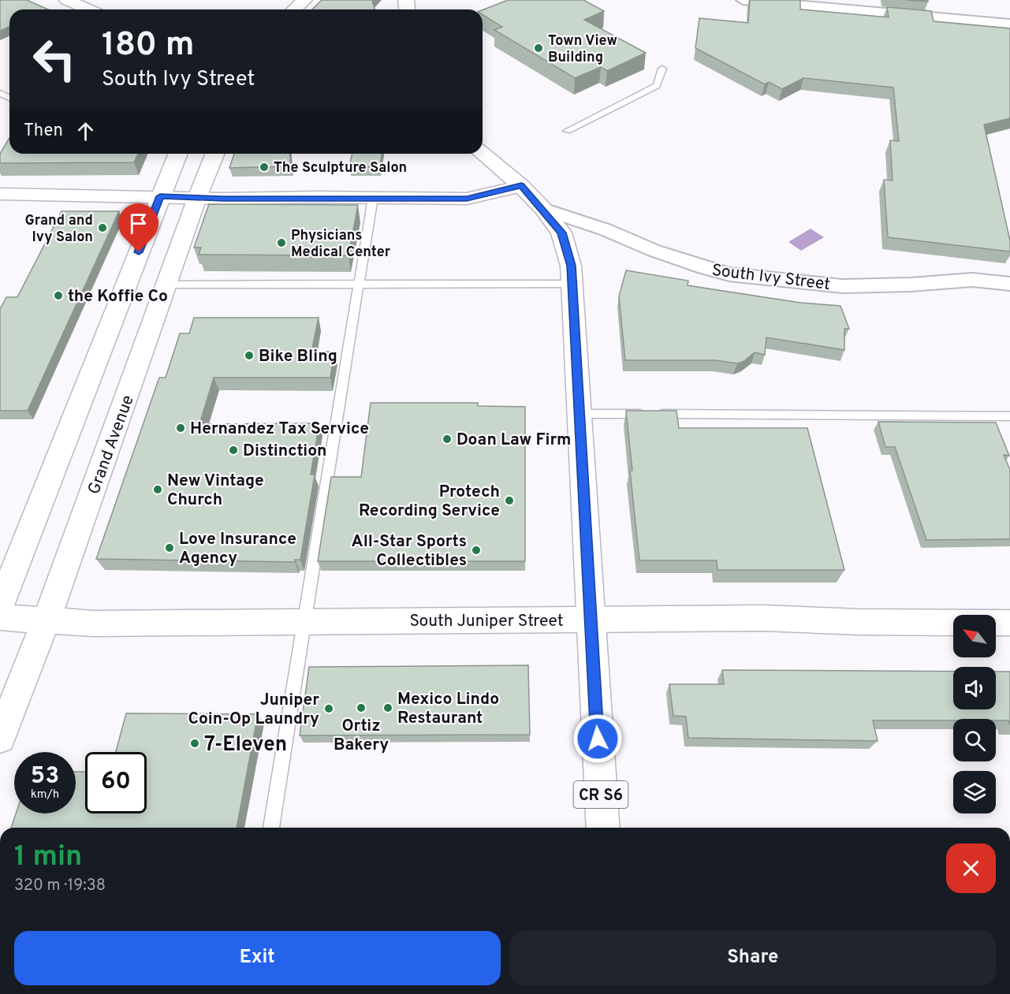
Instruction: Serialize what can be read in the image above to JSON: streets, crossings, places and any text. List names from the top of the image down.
{
  "streets": {
    "main road": ["Grand Avenue", "South Juniper Street", "CR S6"],
    "street": ["South Ivy Street"]
  },
  "crossings": [
    ["South Ivy Street", "CR S6"],
    ["Grand Avenue", "South Juniper Street"],
    ["South Juniper Street", "CR S6"]
  ],
  "places": [
    "Town View Building",
    "The Sculpture Salon",
    "Grand and Ivy Salon",
    "Physicians Medical Center",
    "the Koffie Co",
    "Bike Bling",
    "Hernandez Tax Service",
    "Doan Law Firm",
    "Distinction",
    "New Vintage Church",
    "Protech Recording Service",
    "Love Insurance Agency",
    "All-Star Sports Collectibles",
    "Ortiz Bakery",
    "Mexico Lindo Restaurant",
    "Juniper Coin-Op Laundry",
    "7-Eleven"
  ],
  "north": "top left",
  "page": {
    "turn": ["180 m", "South Ivy Street"],
    "then": "Then",
    "speed": "53 km/h",
    "limit": "60",
    "heading": ["1 min", "320 m · 19:38"],
    "buttons": ["Exit", "Share"]
  }
}
